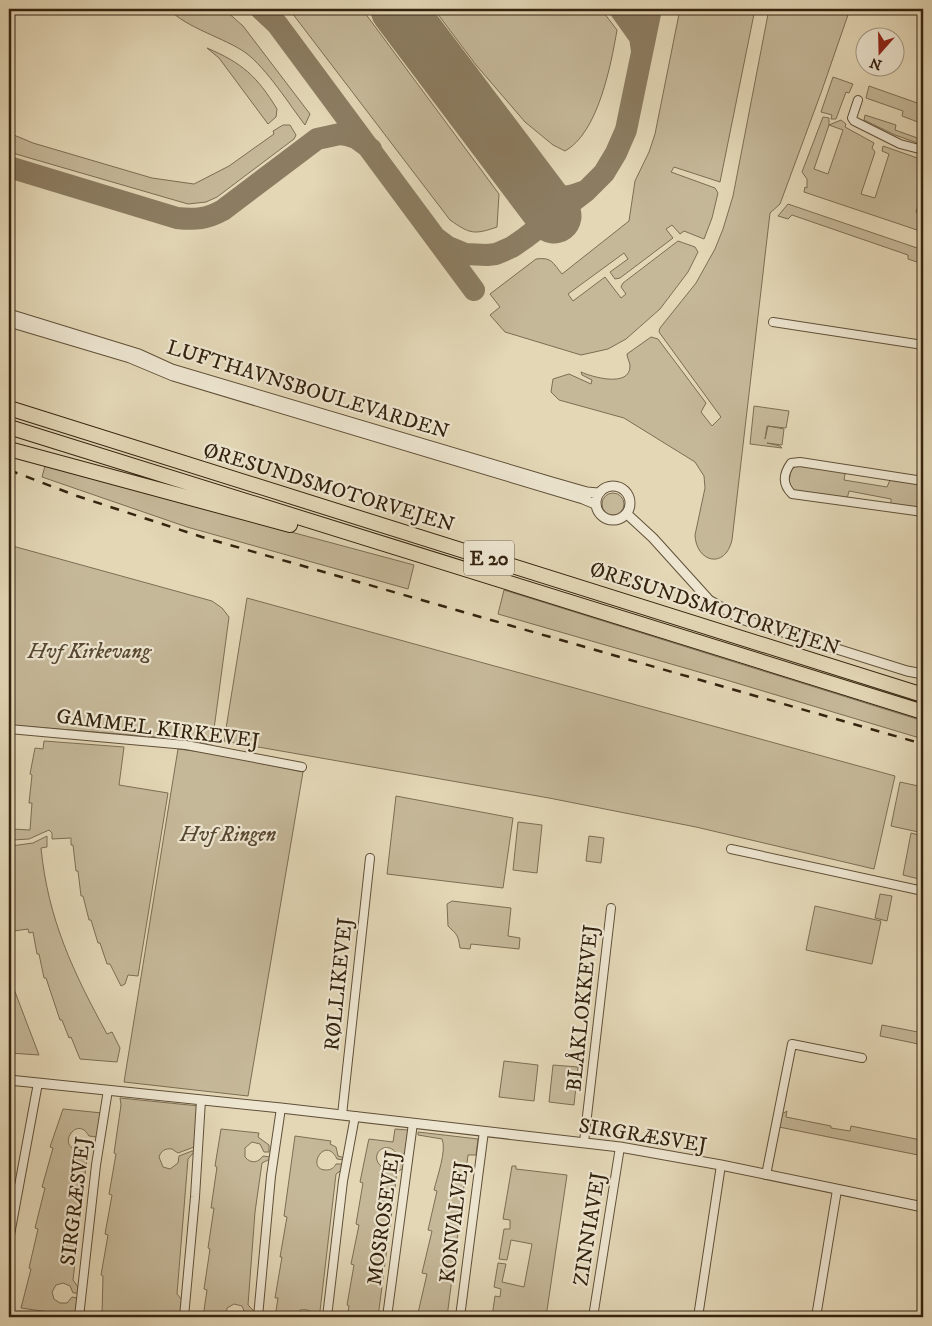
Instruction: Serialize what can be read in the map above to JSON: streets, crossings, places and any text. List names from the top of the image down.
{
  "streets": {
    "highway": ["ØRESUNDSMOTORVEJEN", "E 20"],
    "street": [
      "LUFTHAVNSBOULEVARDEN",
      "GAMMEL KIRKEVEJ",
      "RØLLIKEVEJ",
      "BLÅKLOKKEVEJ",
      "SIRGRÆSVEJ",
      "MOSROSEVEJ",
      "KONVALVEJ",
      "ZINNIAVEJ"
    ]
  },
  "crossings": [
    ["RØLLIKEVEJ", "SIRGRÆSVEJ"],
    ["BLÅKLOKKEVEJ", "SIRGRÆSVEJ"],
    ["SIRGRÆSVEJ", "MOSROSEVEJ"],
    ["SIRGRÆSVEJ", "KONVALVEJ"],
    ["SIRGRÆSVEJ", "ZINNIAVEJ"]
  ],
  "parks": ["Hvf Kirkevang", "Hvf Ringen"],
  "north": "bottom"
}
